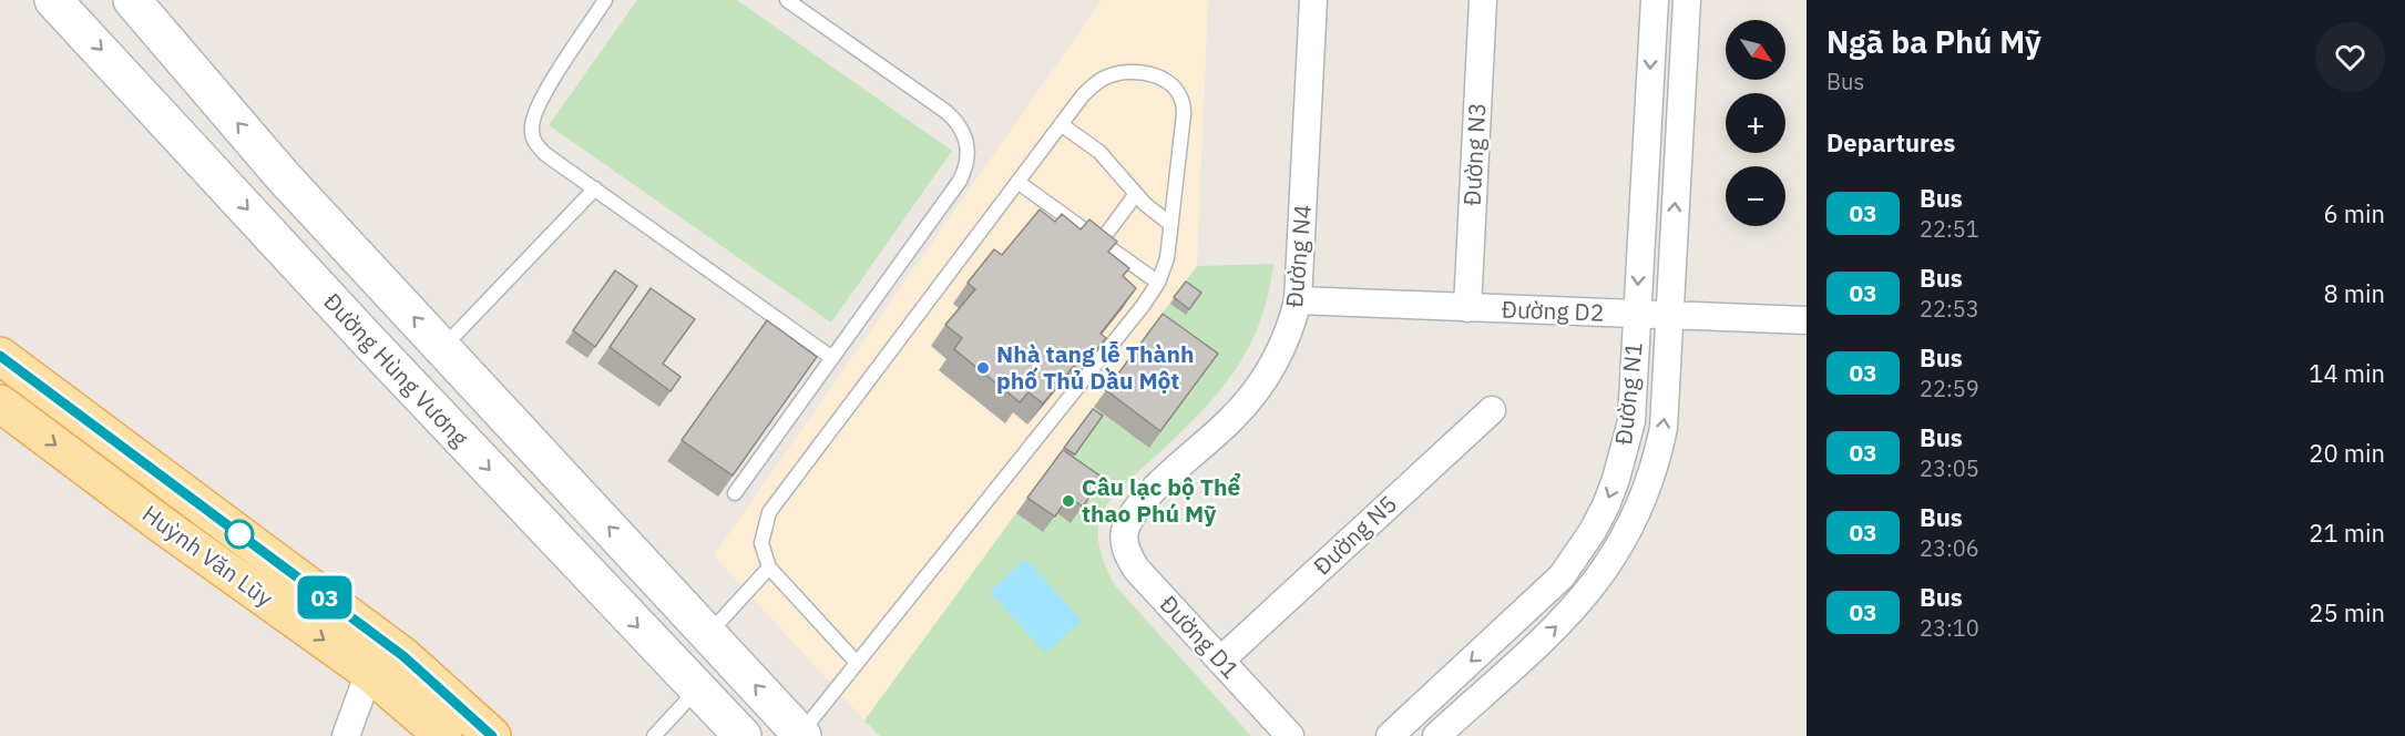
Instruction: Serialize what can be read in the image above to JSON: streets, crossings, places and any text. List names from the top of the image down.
{
  "streets": {
    "main road": ["Đường Hùng Vương", "Huỳnh Văn Lũy"],
    "street": [
      "Đường N3",
      "Đường N4",
      "Đường D2",
      "Đường N1",
      "Đường N5",
      "Đường D1"
    ]
  },
  "crossings": [
    ["Đường N3", "Đường D2"],
    ["Đường N4", "Đường D2"],
    ["Đường N4", "Đường D1"],
    ["Đường D2", "Đường N1"],
    ["Đường N5", "Đường D1"]
  ],
  "places": ["Nhà tang lễ Thành phố Thủ Dầu Một", "Câu lạc bộ Thể thao Phú Mỹ"],
  "lines": ["bus line 03"],
  "north": "bottom right",
  "page": {
    "on_map": "03",
    "heading": [
      ["Ngã ba Phú Mỹ", "Bus"],
      "Departures"
    ],
    "map_buttons": ["+", "−"],
    "list": [
      {
        "mark": "03",
        "name": "Bus",
        "note": "22:51",
        "value": "6 min"
      },
      {
        "mark": "03",
        "name": "Bus",
        "note": "22:53",
        "value": "8 min"
      },
      {
        "mark": "03",
        "name": "Bus",
        "note": "22:59",
        "value": "14 min"
      },
      {
        "mark": "03",
        "name": "Bus",
        "note": "23:05",
        "value": "20 min"
      },
      {
        "mark": "03",
        "name": "Bus",
        "note": "23:06",
        "value": "21 min"
      },
      {
        "mark": "03",
        "name": "Bus",
        "note": "23:10",
        "value": "25 min"
      }
    ]
  }
}
